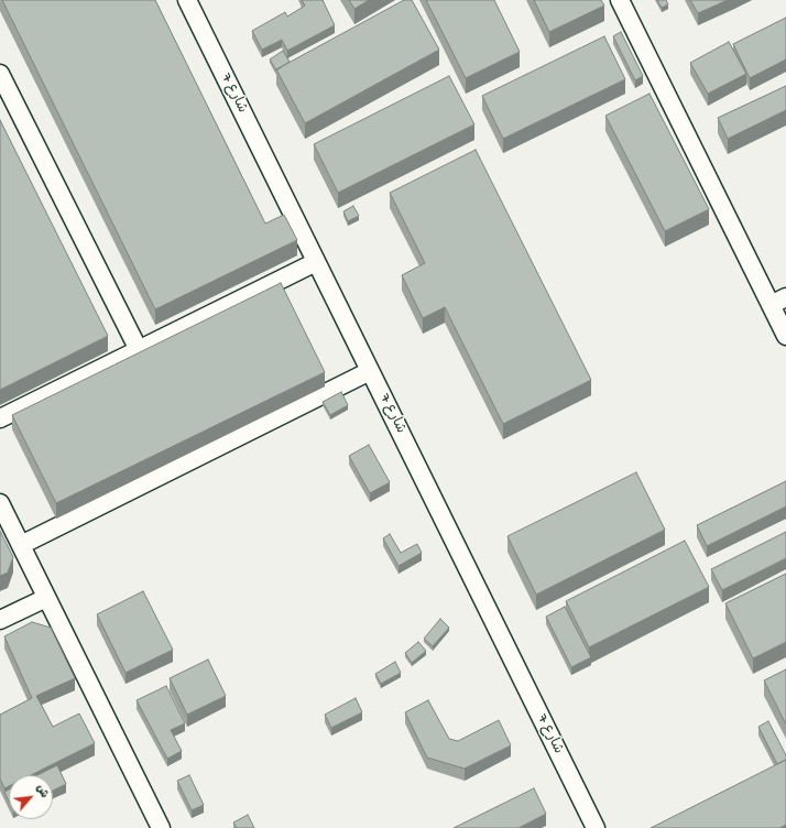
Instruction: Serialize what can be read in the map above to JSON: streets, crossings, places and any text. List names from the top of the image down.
{
  "streets": {
    "street": ["شارع 7"]
  },
  "north": "top right"
}
